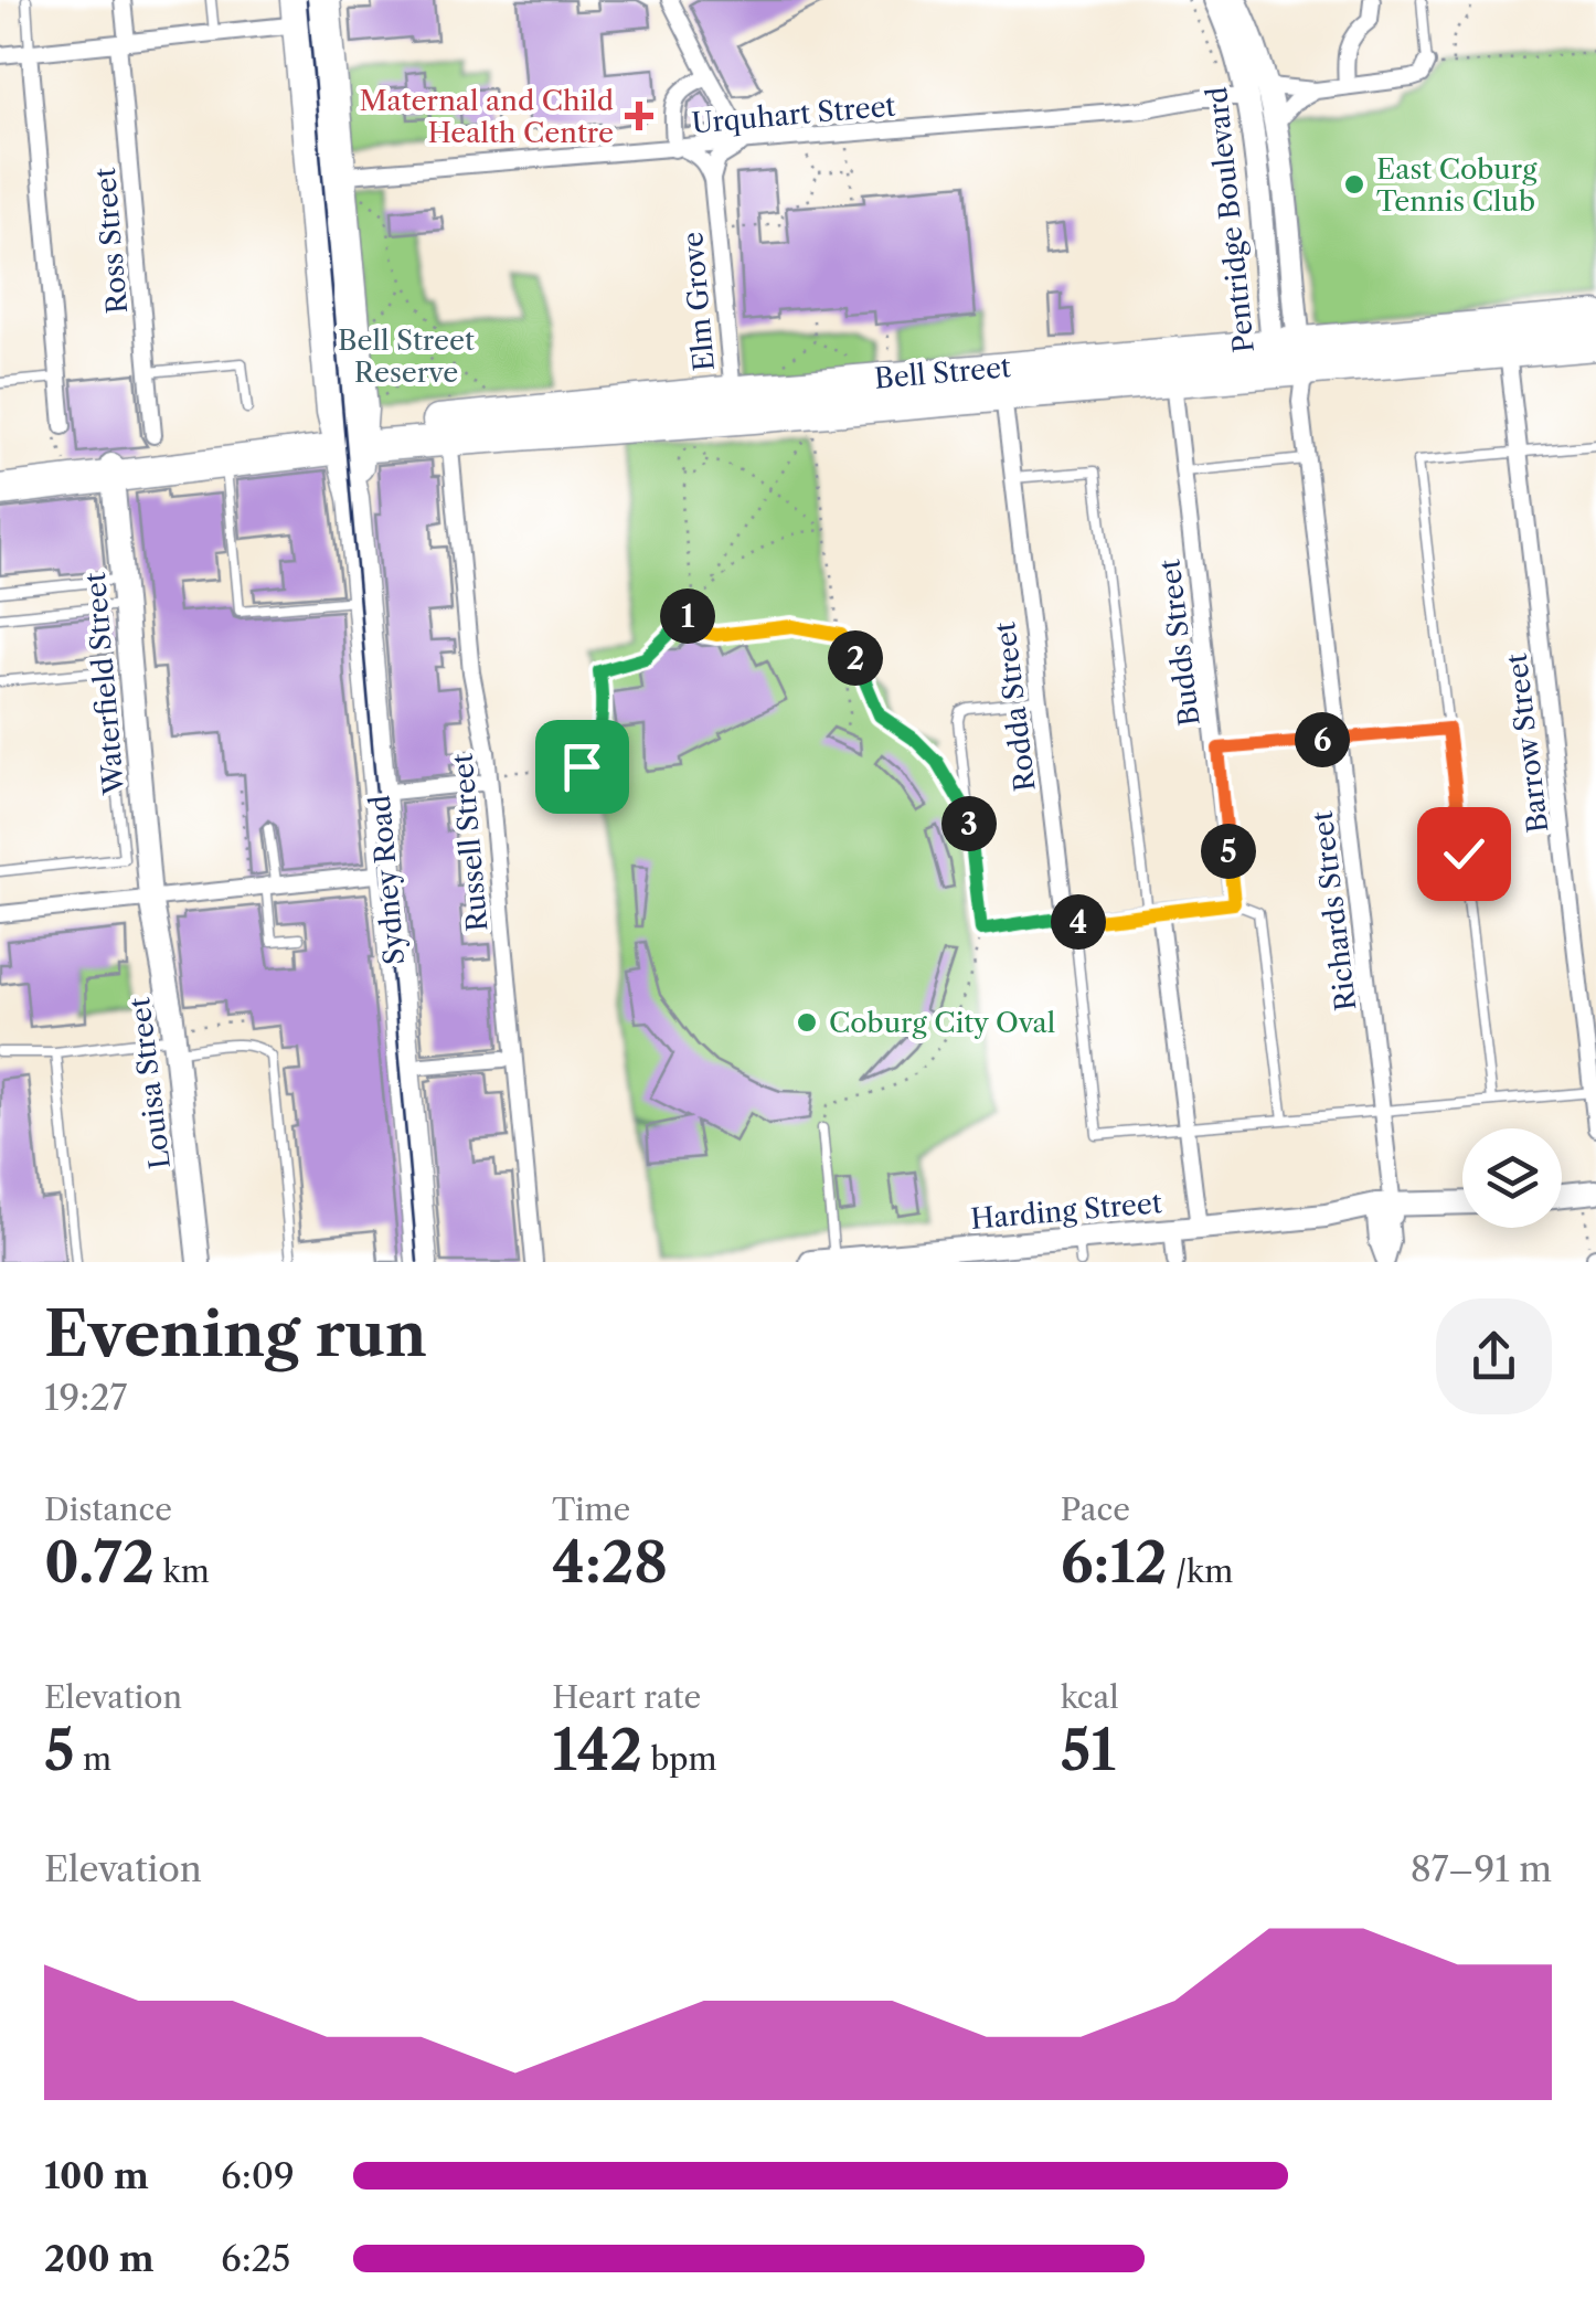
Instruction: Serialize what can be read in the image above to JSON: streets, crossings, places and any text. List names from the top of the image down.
{
  "streets": {
    "highway": ["Bell Street", "Sydney Road"],
    "street": [
      "Urquhart Street",
      "Pentridge Boulevard",
      "Ross Street",
      "Elm Grove",
      "Budds Street",
      "Waterfield Street",
      "Rodda Street",
      "Barrow Street",
      "Russell Street",
      "Richards Street",
      "Louisa Street",
      "Harding Street"
    ]
  },
  "crossings": [
    ["Urquhart Street", "Pentridge Boulevard"],
    ["Urquhart Street", "Sydney Road"],
    ["Pentridge Boulevard", "Bell Street"],
    ["Pentridge Boulevard", "Richards Street"],
    ["Elm Grove", "Bell Street"],
    ["Bell Street", "Budds Street"],
    ["Bell Street", "Waterfield Street"],
    ["Bell Street", "Rodda Street"],
    ["Bell Street", "Barrow Street"],
    ["Bell Street", "Russell Street"],
    ["Bell Street", "Sydney Road"],
    ["Bell Street", "Richards Street"],
    ["Waterfield Street", "Louisa Street"],
    ["Richards Street", "Harding Street"]
  ],
  "parks": ["Bell Street Reserve"],
  "places": {
    "health": ["Maternal and Child Health Centre"],
    "other": ["East Coburg Tennis Club", "Coburg City Oval"]
  },
  "page": {
    "pins": [
      "1",
      "2",
      "6",
      "3",
      "5",
      "4"
    ],
    "heading": ["Evening run", "19:27"],
    "stats": [
      ["Distance", "0.72 km"],
      ["Time", "4:28"],
      ["Pace", "6:12 /km"],
      ["Elevation", "5 m"],
      ["Heart rate", "142 bpm"],
      ["kcal", "51"]
    ],
    "chart": ["Elevation", "87–91 m"],
    "list": [
      {
        "name": "100 m",
        "note": "6:09"
      },
      {
        "name": "200 m",
        "note": "6:25"
      }
    ]
  }
}
